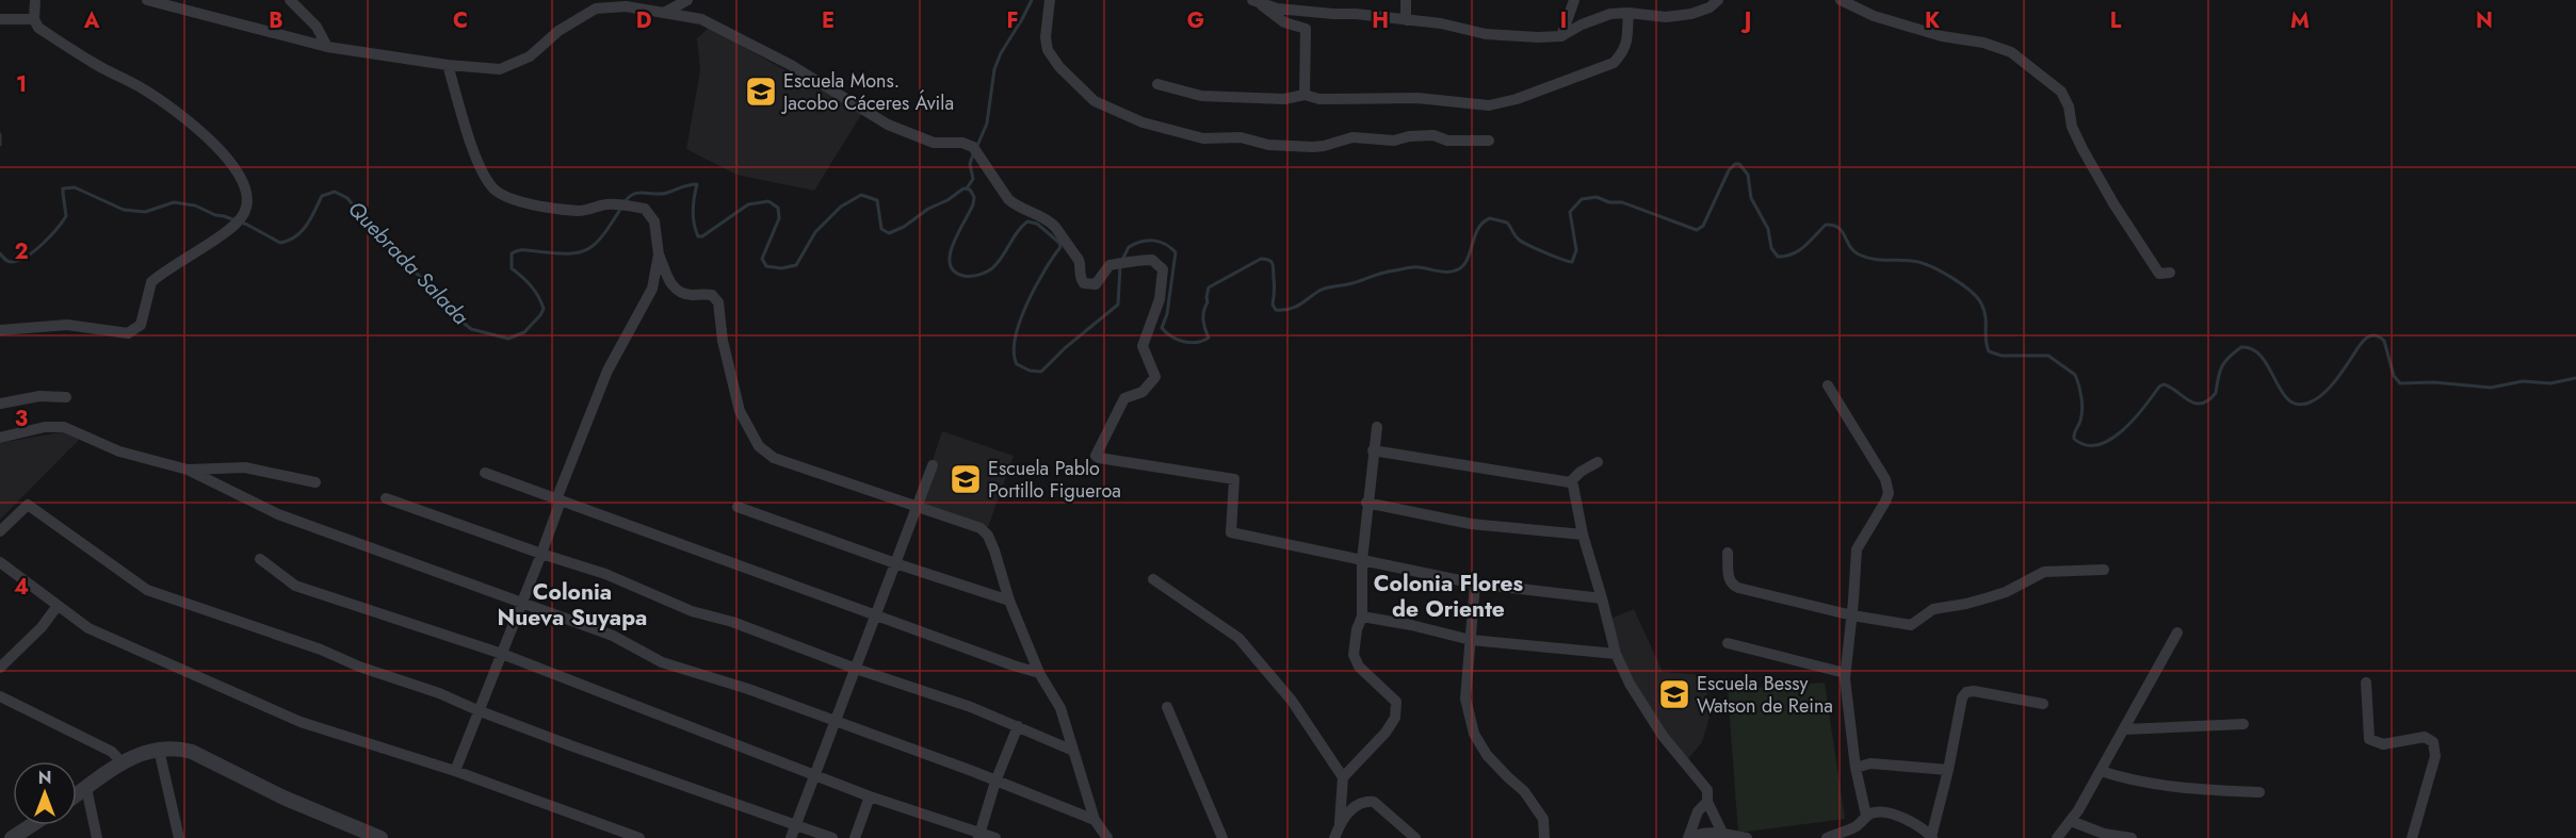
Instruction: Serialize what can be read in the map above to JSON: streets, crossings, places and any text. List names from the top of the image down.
{
  "districts": ["Colonia Flores de Oriente", "Colonia Nueva Suyapa"],
  "water": ["Quebrada Salada"],
  "places": {
    "school or university": ["Escuela Mons. Jacobo Cáceres Ávila", "Escuela Pablo Portillo Figueroa", "Escuela Bessy Watson de Reina"]
  },
  "north": "top",
  "grid": {
    "columns": [
      "A",
      "B",
      "C",
      "D",
      "E",
      "F",
      "G",
      "H",
      "I",
      "J",
      "K",
      "L",
      "M",
      "N"
    ],
    "rows": [
      "1",
      "2",
      "3",
      "4"
    ]
  }
}
